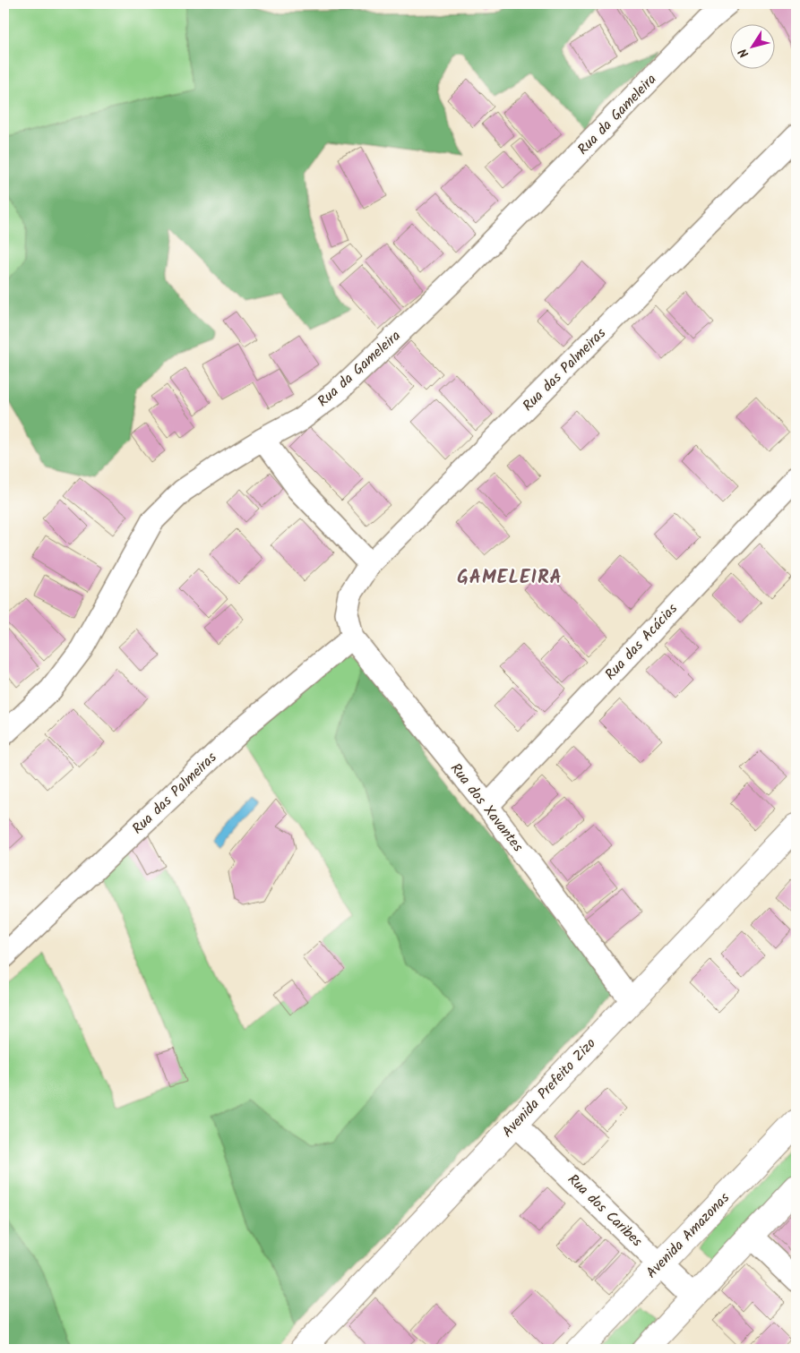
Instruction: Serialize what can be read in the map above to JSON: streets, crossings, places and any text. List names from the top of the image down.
{
  "streets": {
    "main road": ["Avenida Prefeito Zizo", "Avenida Amazonas"],
    "street": [
      "Rua da Gameleira",
      "Rua das Palmeiras",
      "Rua das Acácias",
      "Rua dos Xavantes",
      "Rua dos Caribes"
    ]
  },
  "crossings": [
    ["Rua das Palmeiras", "Rua dos Xavantes"],
    ["Rua das Acácias", "Rua dos Xavantes"],
    ["Rua dos Xavantes", "Avenida Prefeito Zizo"],
    ["Avenida Prefeito Zizo", "Rua dos Caribes"],
    ["Rua dos Caribes", "Avenida Amazonas"]
  ],
  "districts": ["GAMELEIRA"],
  "north": "bottom left"
}
